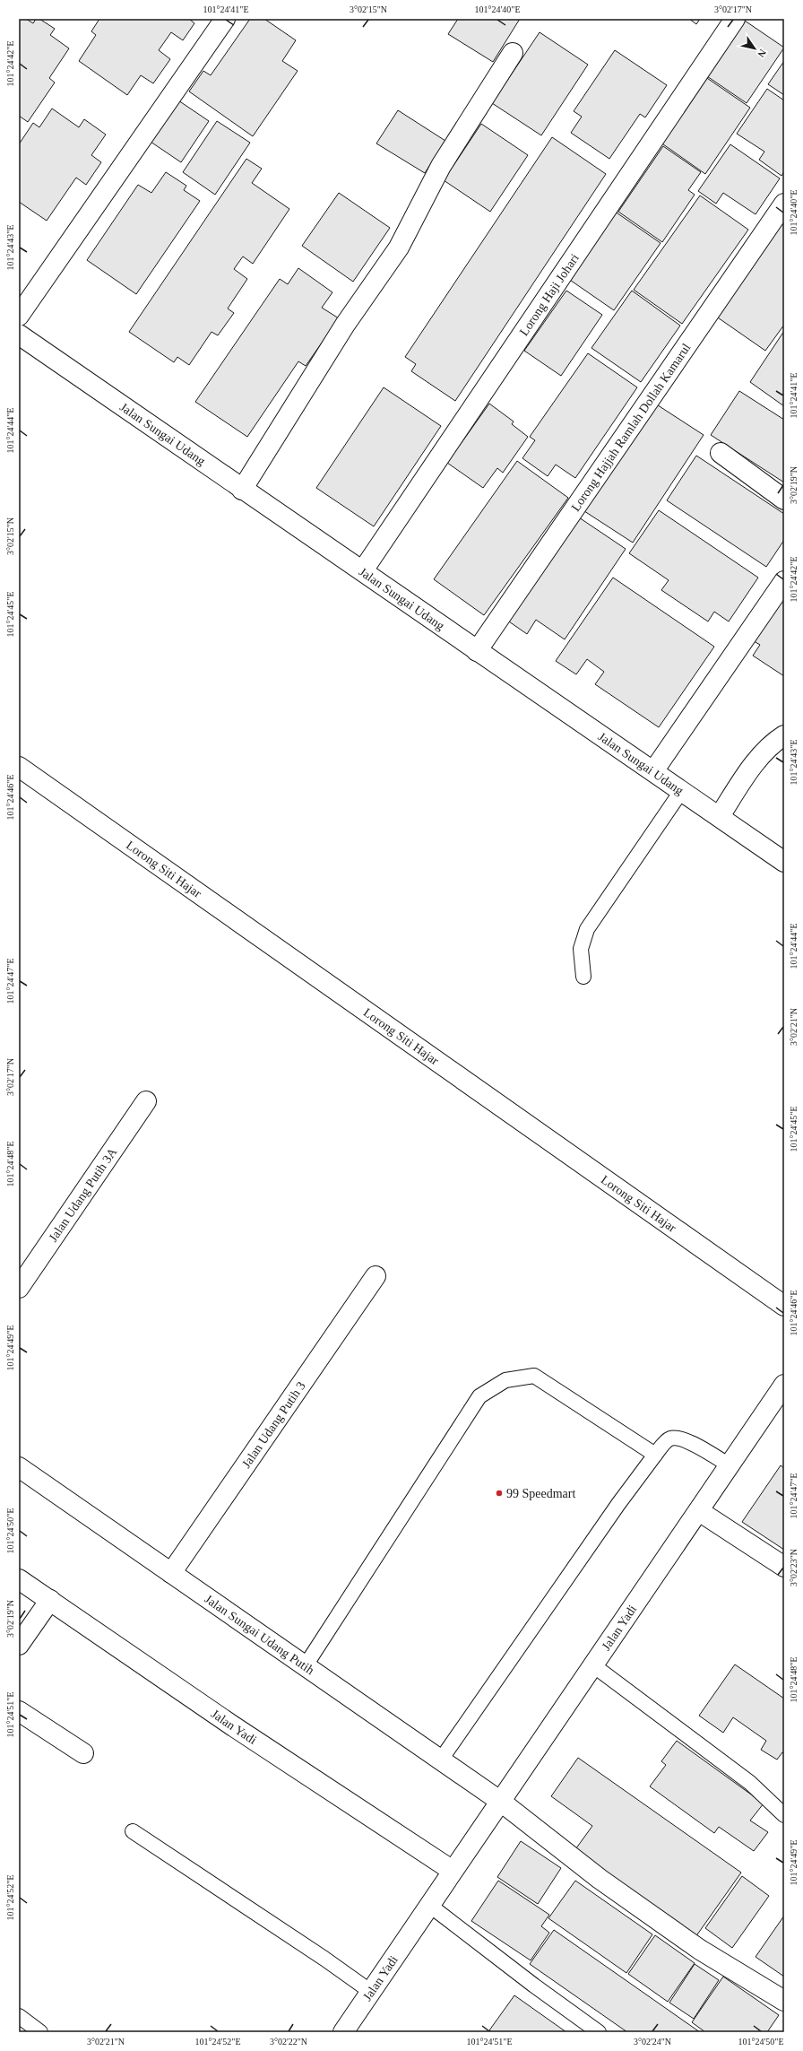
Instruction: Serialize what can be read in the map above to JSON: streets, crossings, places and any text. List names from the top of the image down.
{
  "streets": {
    "street": [
      "Lorong Haji Johari",
      "Lorong Hajjah Ramlah Dollah Kamarul",
      "Jalan Sungai Udang",
      "Lorong Siti Hajar",
      "Jalan Udang Putih 3A",
      "Jalan Udang Putih 3",
      "Jalan Yadi",
      "Jalan Sungai Udang Putih"
    ]
  },
  "crossings": [
    ["Lorong Haji Johari", "Jalan Sungai Udang"],
    ["Lorong Hajjah Ramlah Dollah Kamarul", "Jalan Sungai Udang"],
    ["Jalan Udang Putih 3", "Jalan Sungai Udang Putih"],
    ["Jalan Yadi", "Jalan Sungai Udang Putih"]
  ],
  "places": ["99 Speedmart"],
  "north": "bottom right",
  "coordinates": [
    "101°24'41\"E",
    "3°02'15\"N",
    "101°24'40\"E",
    "3°02'17\"N",
    "101°24'42\"E",
    "101°24'43\"E",
    "101°24'44\"E",
    "3°02'19\"N",
    "101°24'45\"E",
    "101°24'46\"E",
    "101°24'47\"E",
    "3°02'21\"N",
    "101°24'48\"E",
    "101°24'49\"E",
    "101°24'50\"E",
    "3°02'23\"N",
    "101°24'51\"E",
    "101°24'52\"E",
    "3°02'22\"N",
    "3°02'24\"N"
  ]
}
